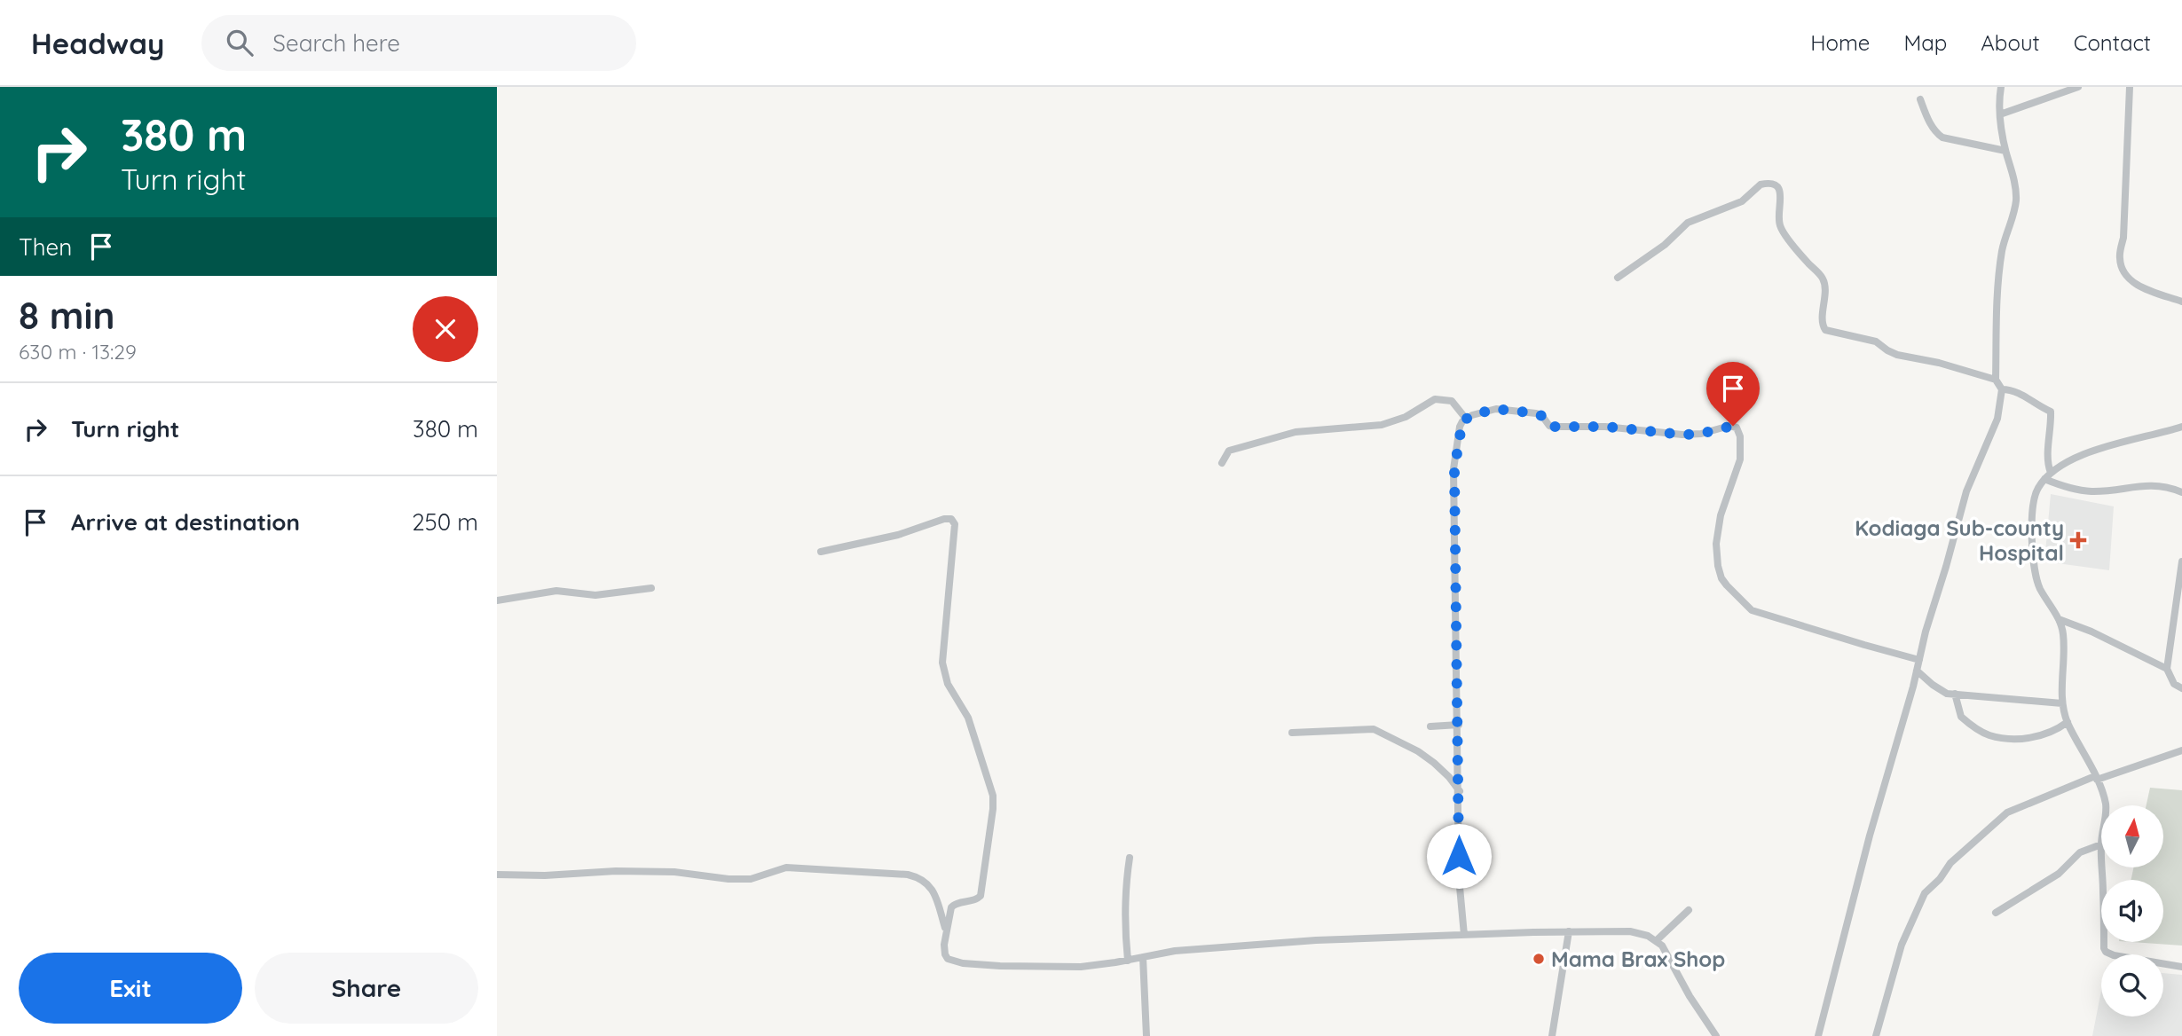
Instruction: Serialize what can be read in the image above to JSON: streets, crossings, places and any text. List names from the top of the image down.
{
  "places": {
    "health": ["Kodiaga Sub-county Hospital"],
    "other": ["Mama Brax Shop"]
  },
  "north": "top",
  "page": {
    "header": "Headway",
    "search": "Search here",
    "nav": [
      "Home",
      "Map",
      "About",
      "Contact"
    ],
    "turn": ["380 m", "Turn right"],
    "then": "Then",
    "heading": ["8 min", "630 m · 13:29"],
    "list": [
      {
        "name": "Turn right",
        "value": "380 m"
      },
      {
        "name": "Arrive at destination",
        "value": "250 m"
      }
    ],
    "buttons": ["Exit", "Share"]
  }
}
